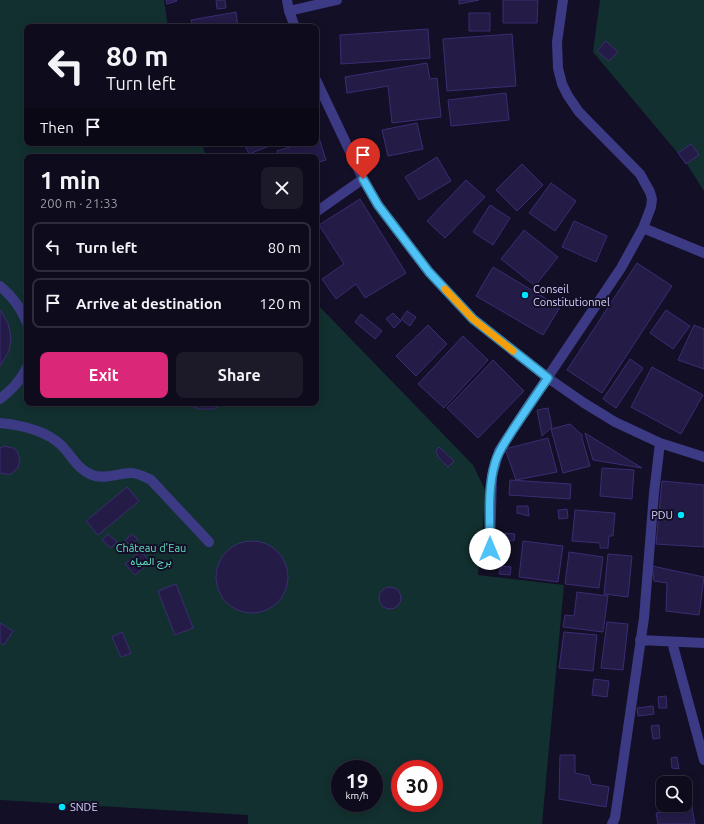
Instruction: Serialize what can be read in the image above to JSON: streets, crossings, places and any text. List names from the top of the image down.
{
  "parks": ["Château d'Eau برج المياه"],
  "places": ["Conseil Constitutionnel", "PDU", "SNDE"],
  "page": {
    "turn": ["80 m", "Turn left"],
    "then": "Then",
    "heading": ["1 min", "200 m · 21:33"],
    "list": [
      {
        "name": "Turn left",
        "value": "80 m"
      },
      {
        "name": "Arrive at destination",
        "value": "120 m"
      }
    ],
    "buttons": ["Exit", "Share"],
    "speed": "19 km/h",
    "limit": "30"
  }
}
